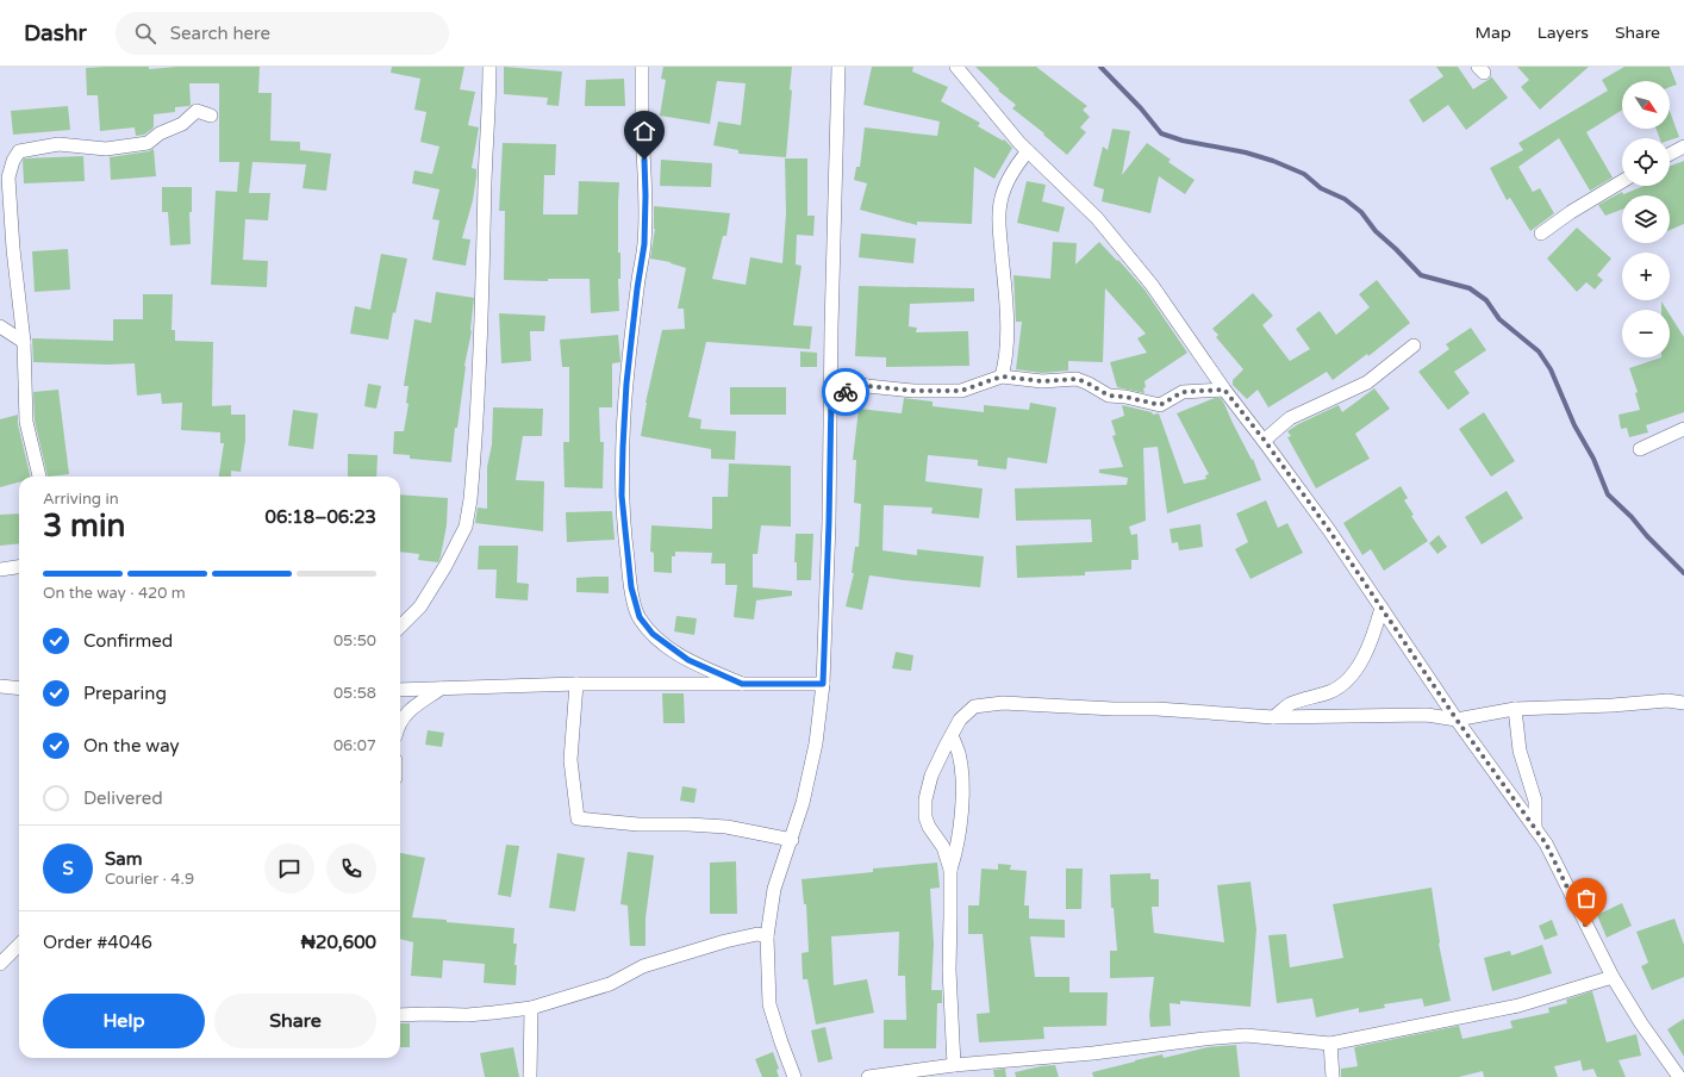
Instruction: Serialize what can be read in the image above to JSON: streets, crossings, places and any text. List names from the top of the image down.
{
  "north": "bottom right",
  "page": {
    "header": "Dashr",
    "search": "Search here",
    "nav": ["Map", "Layers", "Share"],
    "map_buttons": ["+", "−"],
    "heading": ["3 min", "Arriving in", "06:18–06:23"],
    "panel": [
      "Sam",
      "Courier · 4.9",
      "Order #4046",
      "₦20,600"
    ],
    "bar": "On the way · 420 m",
    "list": [
      ["Confirmed", "05:50"],
      ["Preparing", "05:58"],
      ["On the way", "06:07"],
      "Delivered"
    ],
    "round": "S",
    "buttons": ["Help", "Share"]
  }
}
